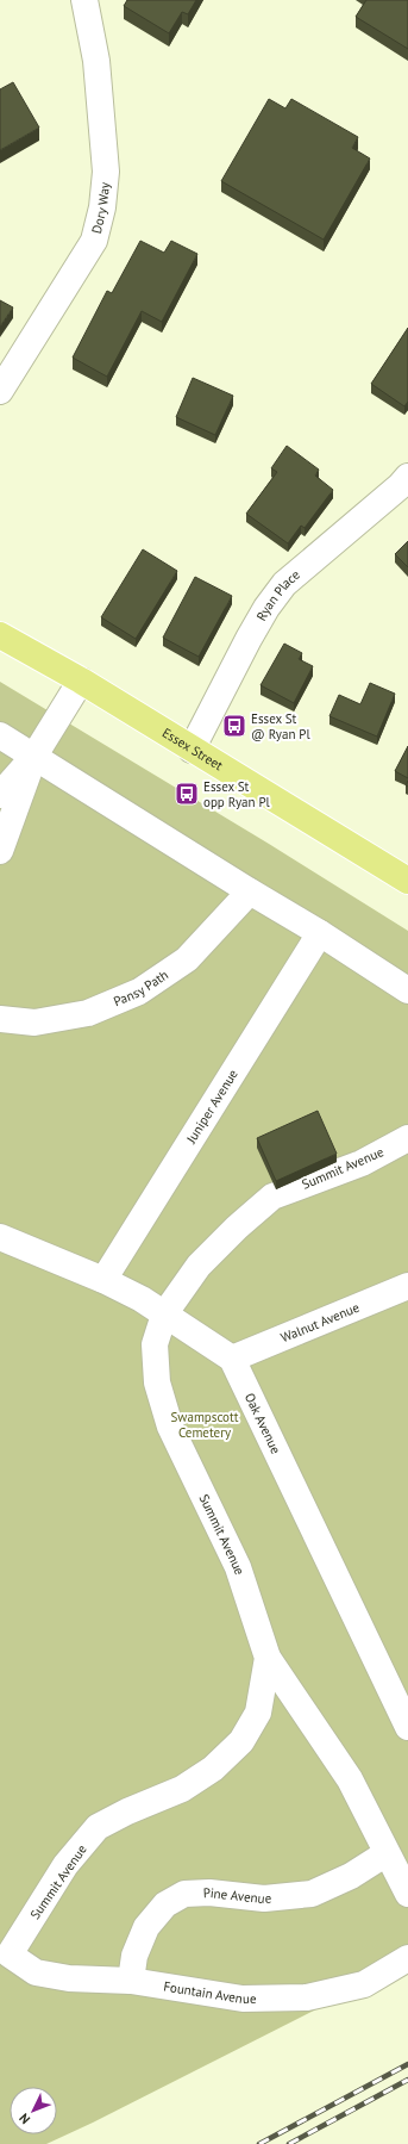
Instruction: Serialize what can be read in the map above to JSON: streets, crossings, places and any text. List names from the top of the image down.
{
  "streets": {
    "main road": ["Essex Street"],
    "street": [
      "Dory Way",
      "Ryan Place",
      "Pansy Path",
      "Juniper Avenue",
      "Summit Avenue",
      "Walnut Avenue",
      "Oak Avenue",
      "Pine Avenue",
      "Fountain Avenue"
    ]
  },
  "crossings": [
    ["Ryan Place", "Essex Street"],
    ["Summit Avenue", "Fountain Avenue"],
    ["Walnut Avenue", "Oak Avenue"],
    ["Pine Avenue", "Fountain Avenue"]
  ],
  "parks": ["Swampscott Cemetery"],
  "places": {
    "bus stop": ["Essex St @ Ryan Pl", "Essex St opp Ryan Pl"]
  },
  "north": "bottom left"
}
